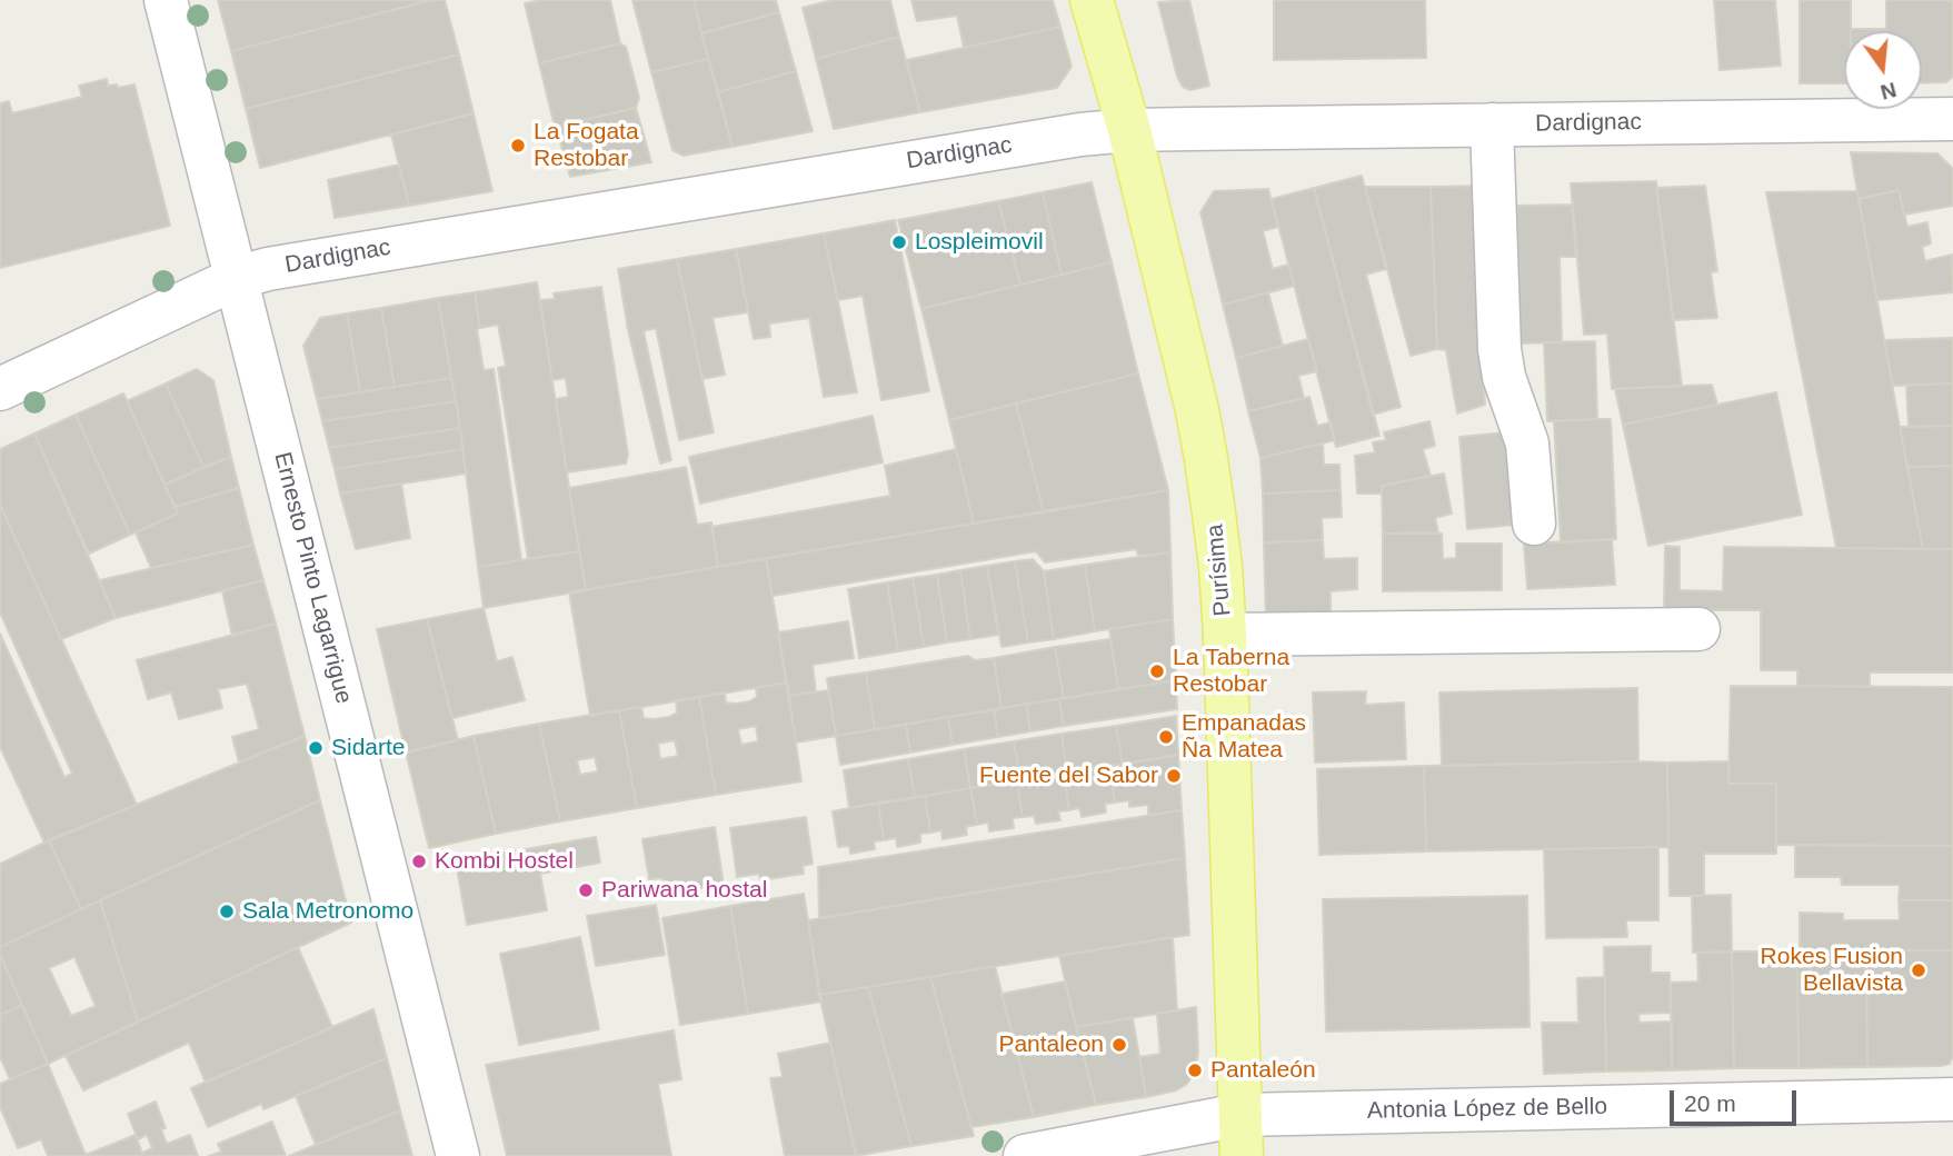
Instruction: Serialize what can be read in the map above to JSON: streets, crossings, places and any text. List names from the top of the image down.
{
  "streets": {
    "main road": ["Purísima"],
    "street": ["Dardignac", "Ernesto Pinto Lagarrigue", "Antonia López de Bello"]
  },
  "crossings": [
    ["Dardignac", "Purísima"],
    ["Dardignac", "Ernesto Pinto Lagarrigue"],
    ["Purísima", "Antonia López de Bello"]
  ],
  "places": [
    "La Fogata Restobar",
    "Lospleimovil",
    "La Taberna Restobar",
    "Empanadas Ña Matea",
    "Sidarte",
    "Fuente del Sabor",
    "Kombi Hostel",
    "Pariwana hostal",
    "Sala Metronomo",
    "Rokes Fusion Bellavista",
    "Pantaleon",
    "Pantaleón"
  ],
  "scale_bar": "20 m",
  "north": "bottom"
}
